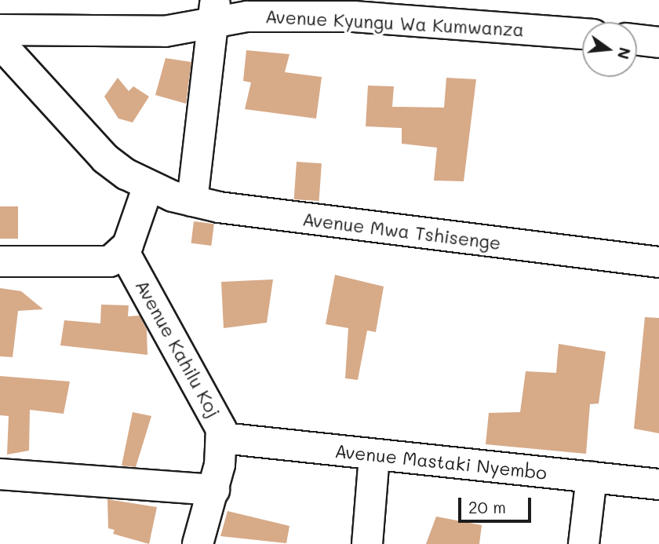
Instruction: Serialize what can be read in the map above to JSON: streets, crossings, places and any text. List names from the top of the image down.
{
  "streets": {
    "street": [
      "Avenue Kyungu Wa Kumwanza",
      "Avenue Mwa Tshisenge",
      "Avenue Kahilu Koj",
      "Avenue Mastaki Nyembo"
    ]
  },
  "crossings": [
    ["Avenue Kahilu Koj", "Avenue Mastaki Nyembo"]
  ],
  "scale_bar": "20 m",
  "north": "right"
}
